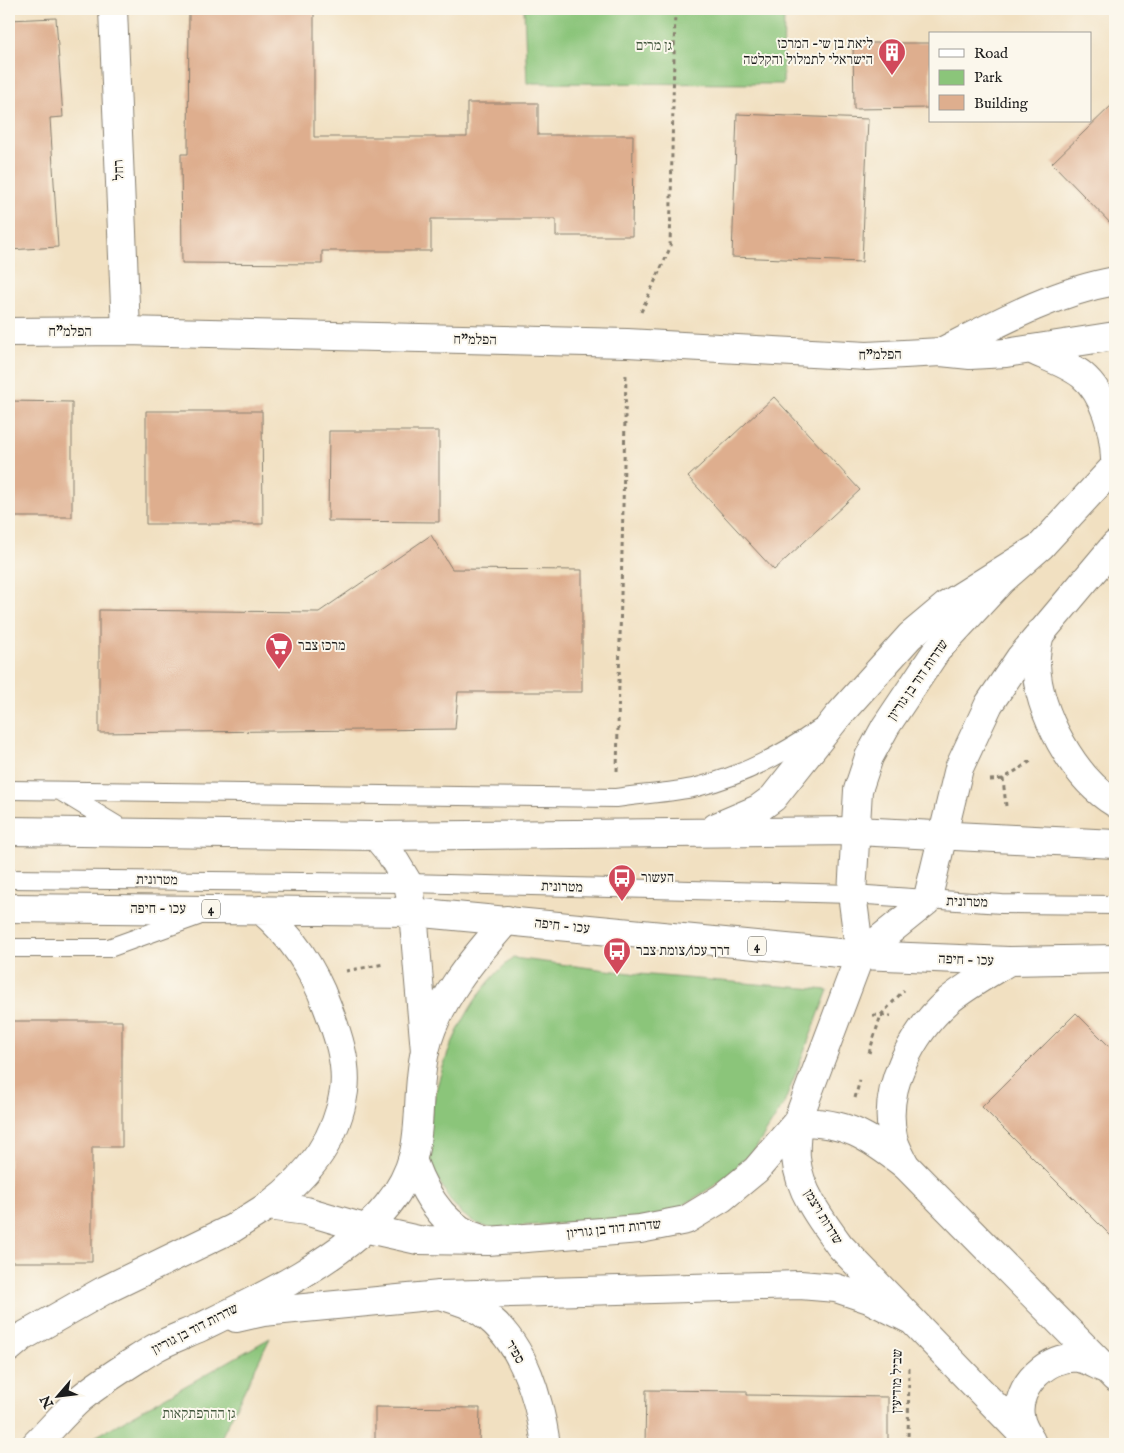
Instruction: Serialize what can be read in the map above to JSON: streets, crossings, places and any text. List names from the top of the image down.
{
  "streets": {
    "main road": [
      "רחל",
      "הפלמ\"ח",
      "שדרות דוד בן גוריון",
      "עכו - חיפה",
      "4",
      "שדרות ויצמן",
      "ספיר"
    ],
    "lane": ["מטרונית"],
    "path": ["שביל מודיעין"]
  },
  "crossings": [
    ["רחל", "הפלמ\"ח"],
    ["שדרות דוד בן גוריון", "מטרונית"],
    ["שדרות דוד בן גוריון", "עכו - חיפה"],
    ["שדרות דוד בן גוריון", "שדרות ויצמן"],
    ["שדרות ויצמן", "שביל מודיעין"]
  ],
  "parks": ["גן מרים", "גן ההרפתקאות"],
  "places": {
    "building": ["ליאת בן שי- המרכז הישראלי לתמלול והקלטה"],
    "supermarket": ["מרכז צבר"],
    "bus stop": ["העשור", "דרך עכו/צומת צבר"]
  },
  "legend": ["Road", "Park", "Building"],
  "north": "bottom left"
}
